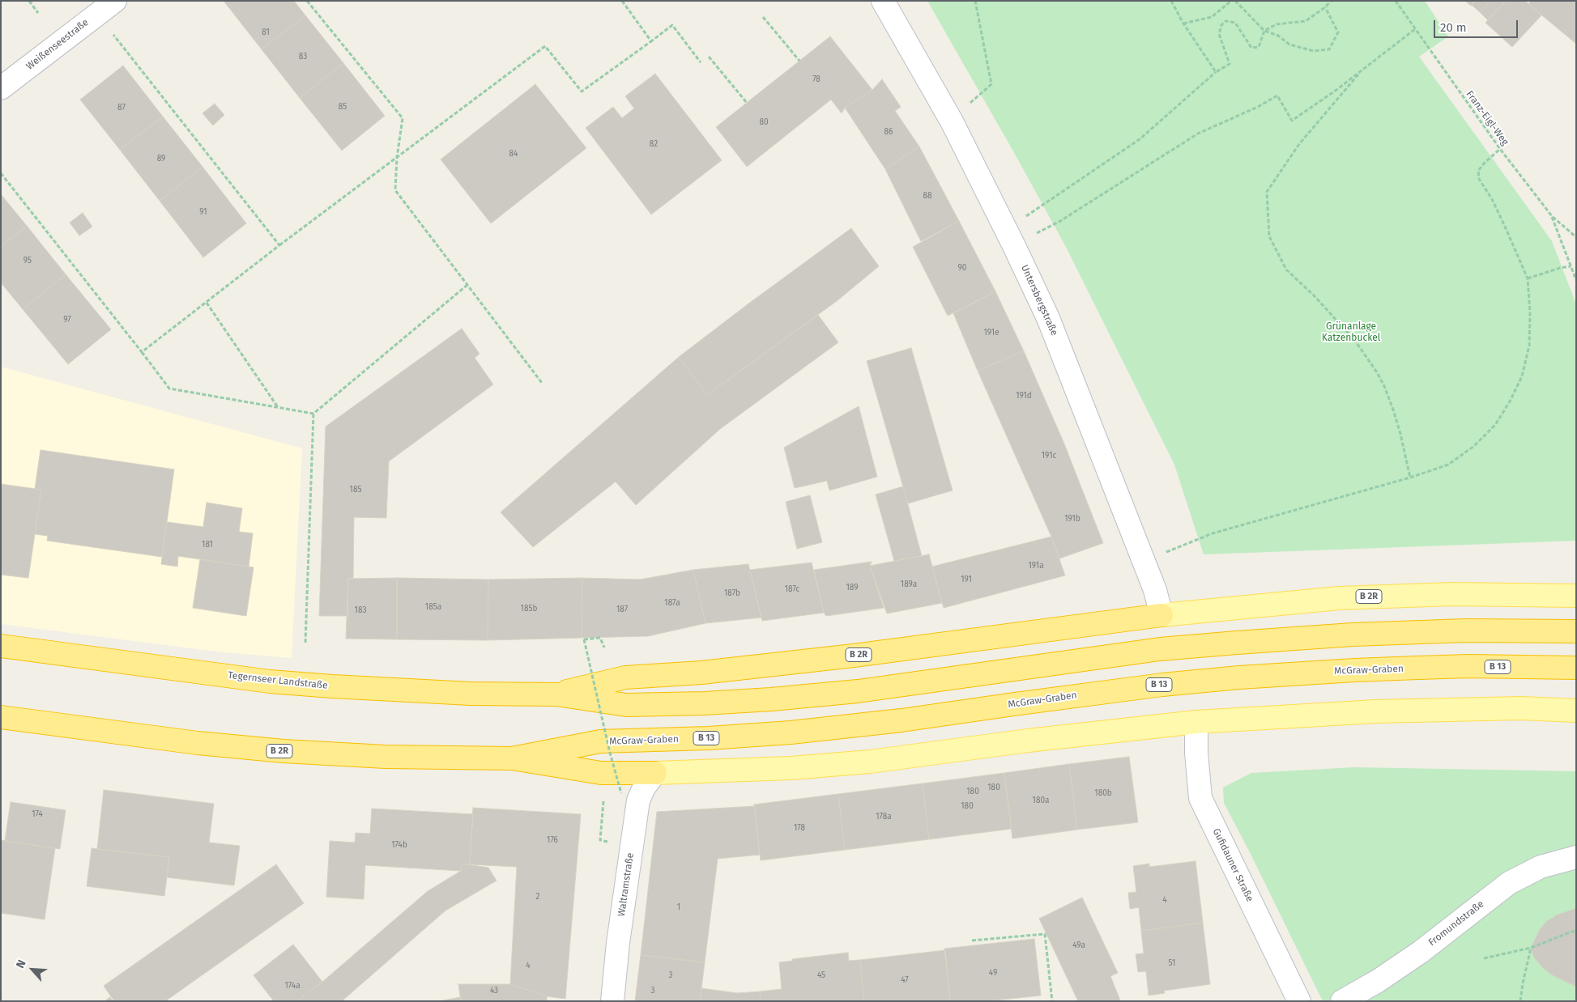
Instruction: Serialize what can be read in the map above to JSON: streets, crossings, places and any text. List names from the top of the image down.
{
  "streets": {
    "highway": [
      "B 2R",
      "B 13",
      "McGraw-Graben",
      "Tegernseer Landstraße"
    ],
    "street": [
      "Weißenseestraße",
      "Untersbergstraße",
      "Gufidauner Straße",
      "Waltramstraße",
      "Fromundstraße"
    ],
    "path": ["Franz-Eigl-Weg"]
  },
  "crossings": [
    ["Untersbergstraße", "B 2R"],
    ["B 2R", "McGraw-Graben"],
    ["B 2R", "Tegernseer Landstraße"],
    ["B 2R", "Gufidauner Straße"],
    ["B 2R", "Waltramstraße"]
  ],
  "parks": ["Grünanlage Katzenbuckel"],
  "house_numbers": [
    "81",
    "83",
    "78",
    "85",
    "87",
    "80",
    "86",
    "82",
    "84",
    "89",
    "88",
    "91",
    "95",
    "90",
    "97",
    "191e",
    "191d",
    "191c",
    "185",
    "191b",
    "181",
    "191a",
    "191",
    "189a",
    "189",
    "187c",
    "187b",
    "187a",
    "185a",
    "185b",
    "187",
    "183",
    "180",
    "180",
    "180b",
    "180a",
    "180",
    "174",
    "178a",
    "178",
    "176",
    "174b",
    "2",
    "4",
    "1",
    "49a",
    "51",
    "4",
    "49",
    "3",
    "45",
    "47",
    "174a",
    "43",
    "3"
  ],
  "scale_bar": "20 m",
  "north": "top left"
}
